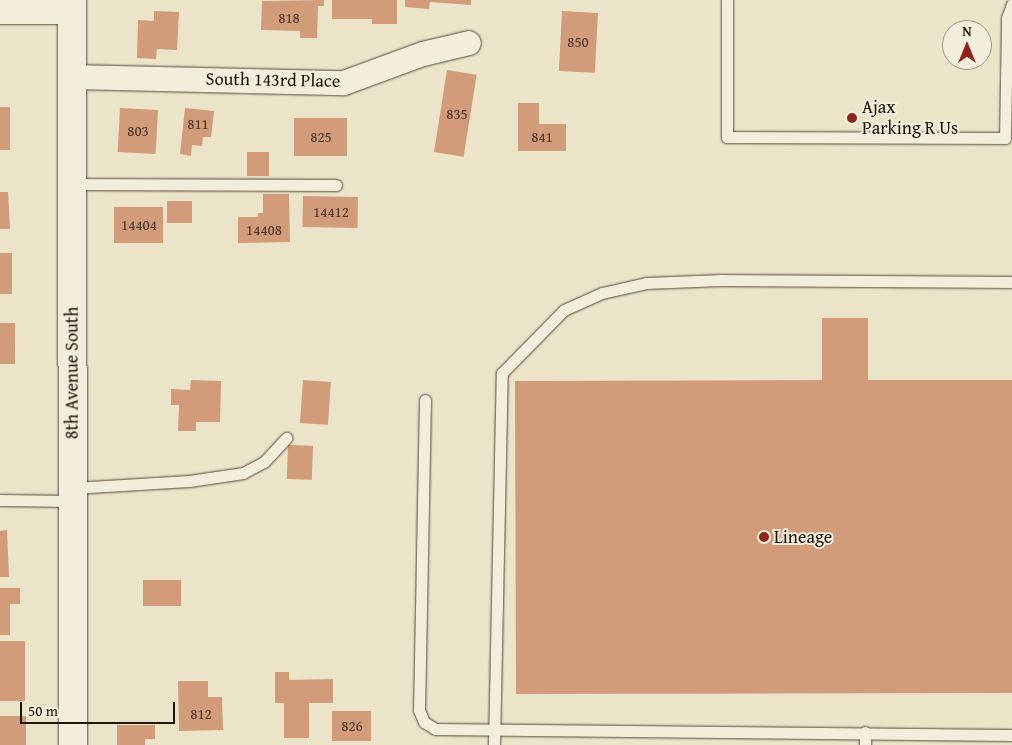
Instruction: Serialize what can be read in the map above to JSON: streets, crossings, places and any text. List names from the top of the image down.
{
  "streets": {
    "street": ["South 143rd Place", "8th Avenue South"]
  },
  "crossings": [
    ["South 143rd Place", "8th Avenue South"]
  ],
  "places": ["Ajax Parking R Us", "Lineage"],
  "house_numbers": [
    "818",
    "850",
    "835",
    "811",
    "803",
    "825",
    "841",
    "14412",
    "14404",
    "14408",
    "812",
    "826"
  ],
  "scale_bar": "50 m",
  "north": "top"
}
